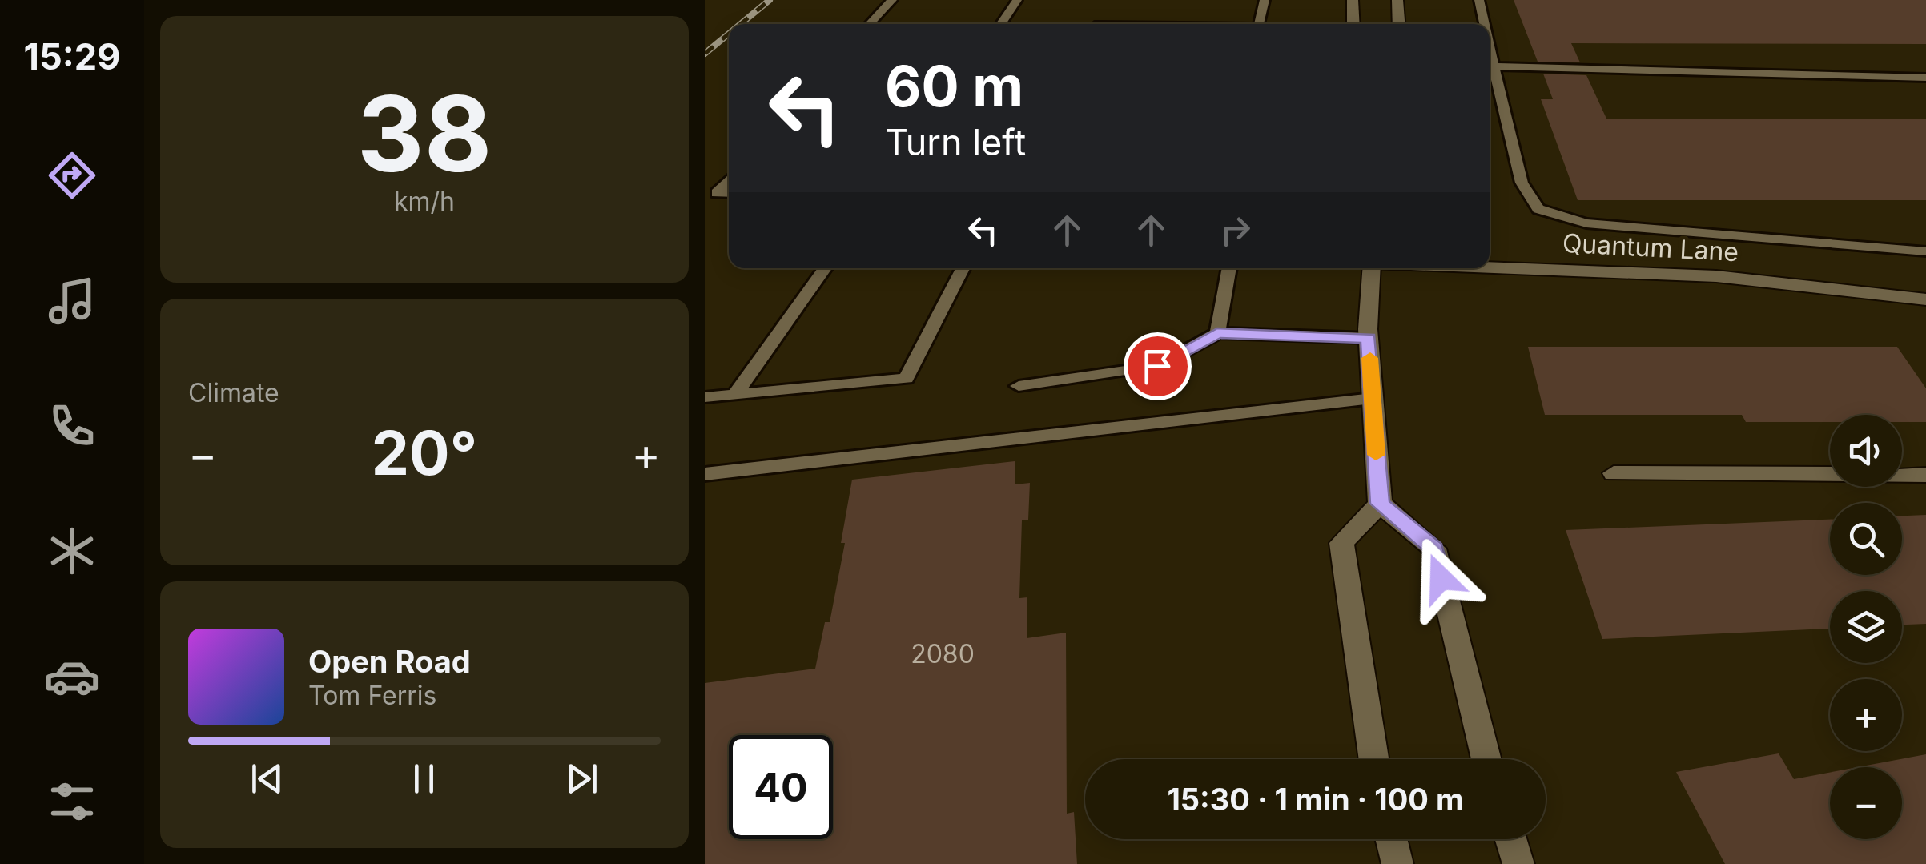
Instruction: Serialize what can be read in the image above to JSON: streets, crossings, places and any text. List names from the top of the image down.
{
  "streets": {
    "street": ["Quantum Lane"]
  },
  "house_numbers": ["2080"],
  "page": {
    "tabs": "15:29",
    "tile": [
      ["38", "km/h"],
      "Climate"
    ],
    "turn": ["60 m", "Turn left"],
    "map_buttons": ["+", "−"],
    "heat": ["−", "20°", "+"],
    "song": ["Open Road", "Tom Ferris"],
    "limit": "40",
    "trip": "15:30 · 1 min · 100 m"
  }
}
